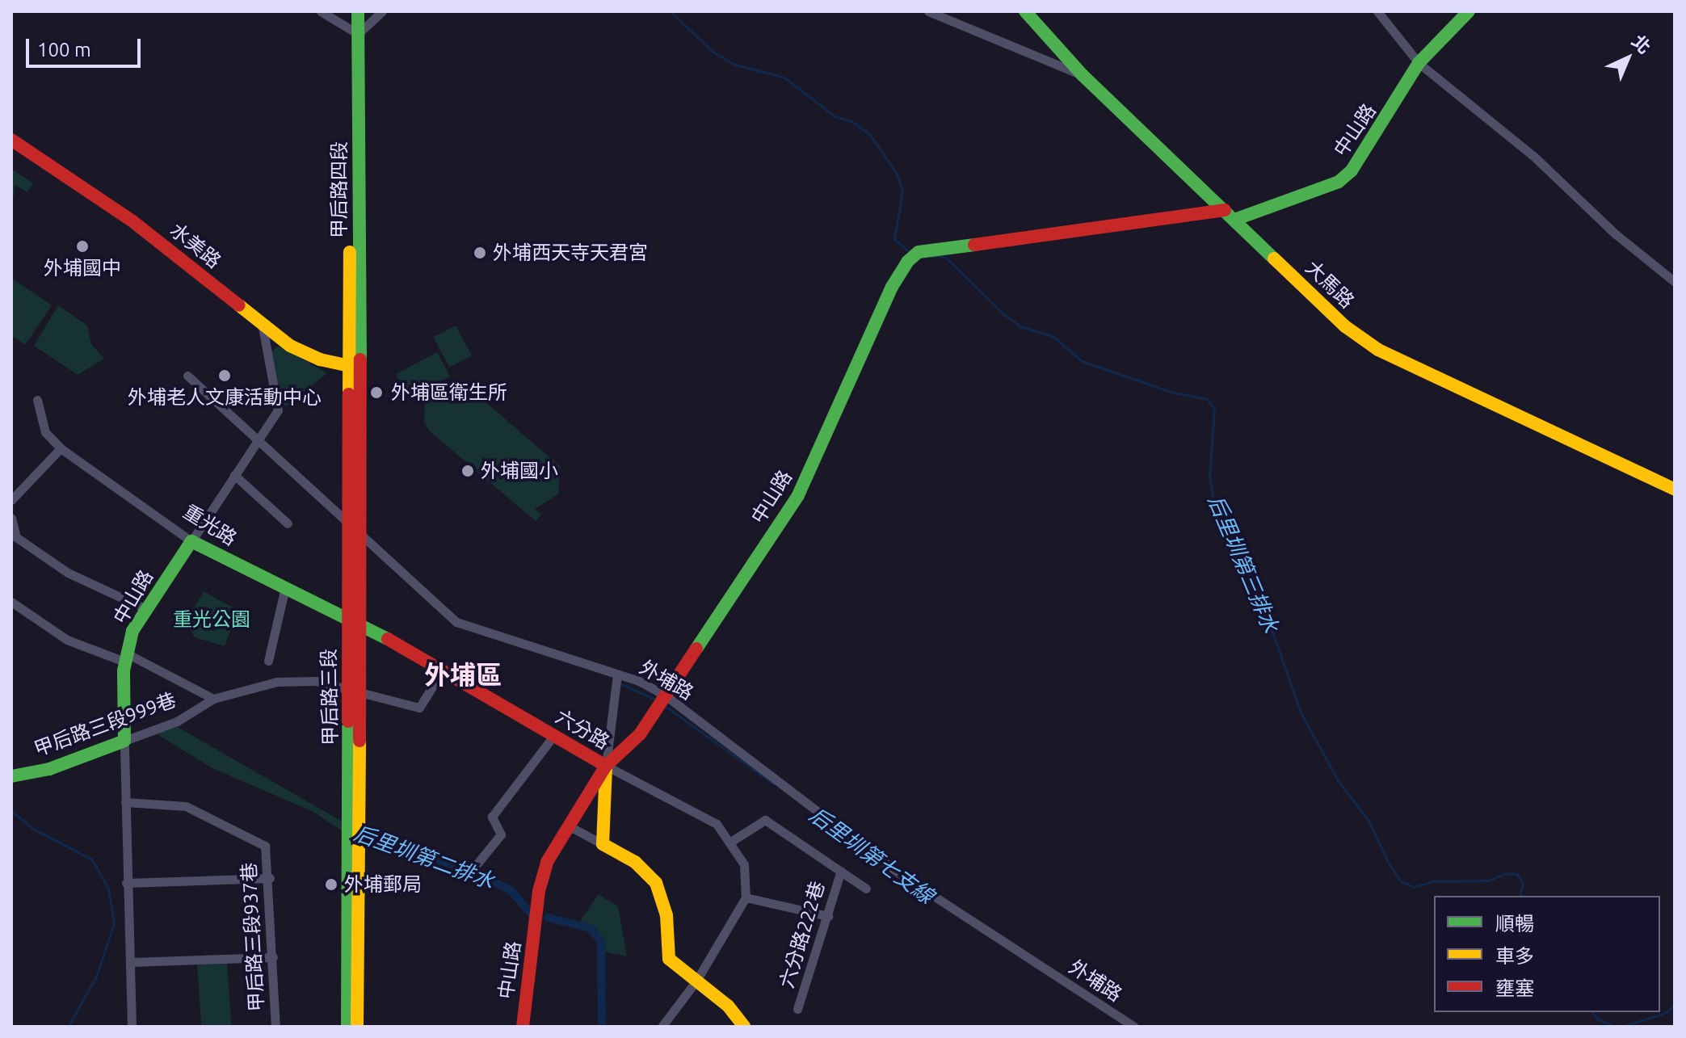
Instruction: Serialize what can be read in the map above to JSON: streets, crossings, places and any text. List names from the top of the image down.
{
  "streets": {
    "street": [
      "中山路",
      "甲后路四段",
      "水美路",
      "大馬路",
      "重光路",
      "外埔路",
      "甲后路三段",
      "甲后路三段999巷",
      "六分路",
      "六分路222巷",
      "甲后路三段937巷"
    ]
  },
  "crossings": [
    ["中山路", "大馬路"],
    ["中山路", "重光路"],
    ["中山路", "外埔路"],
    ["中山路", "甲后路三段999巷"],
    ["中山路", "六分路"],
    ["中山路", "甲后路三段937巷"],
    ["甲后路四段", "水美路"],
    ["甲后路四段", "甲后路三段"],
    ["水美路", "甲后路三段"],
    ["重光路", "甲后路三段"],
    ["重光路", "六分路"],
    ["外埔路", "甲后路三段"],
    ["甲后路三段", "甲后路三段999巷"],
    ["甲后路三段", "六分路"],
    ["甲后路三段999巷", "六分路"]
  ],
  "districts": ["外埔區"],
  "water": ["后里圳第三排水", "后里圳第七支線", "后里圳第二排水"],
  "parks": ["重光公園"],
  "places": [
    "外埔國中",
    "外埔西天寺天君宮",
    "外埔老人文康活動中心",
    "外埔區衛生所",
    "外埔國小",
    "外埔郵局"
  ],
  "legend": ["順暢", "車多", "壅塞"],
  "scale_bar": "100 m",
  "north": "top right"
}
